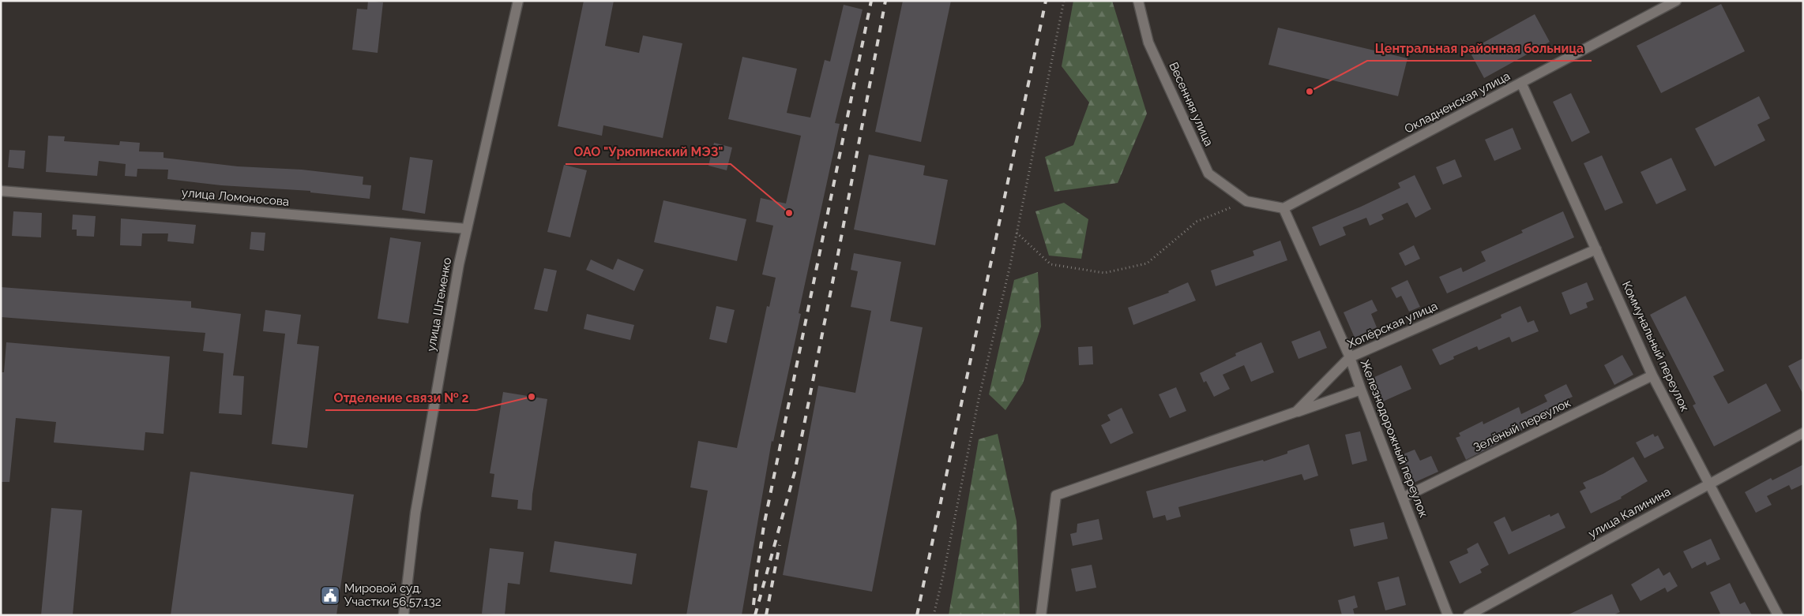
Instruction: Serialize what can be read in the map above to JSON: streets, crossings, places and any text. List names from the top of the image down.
{
  "streets": {
    "street": [
      "Окладненская улица",
      "Весенняя улица",
      "улица Ломоносова",
      "улица Штеменко",
      "Хопёрская улица",
      "Коммунальный переулок",
      "Зелёный переулок",
      "Железнодорожный переулок",
      "улица Калинина"
    ]
  },
  "crossings": [
    ["Окладненская улица", "Коммунальный переулок"],
    ["Окладненская улица", "Железнодорожный переулок"],
    ["улица Ломоносова", "улица Штеменко"],
    ["Хопёрская улица", "Коммунальный переулок"],
    ["Хопёрская улица", "Железнодорожный переулок"],
    ["Коммунальный переулок", "Зелёный переулок"],
    ["Коммунальный переулок", "улица Калинина"],
    ["Зелёный переулок", "Железнодорожный переулок"]
  ],
  "places": {
    "other": ["Центральная районная больница", "ОАО \"Урюпинский МЭЗ\"", "Отделение связи № 2"],
    "public building": ["Мировой суд. Участки 56,57,132"]
  }
}
